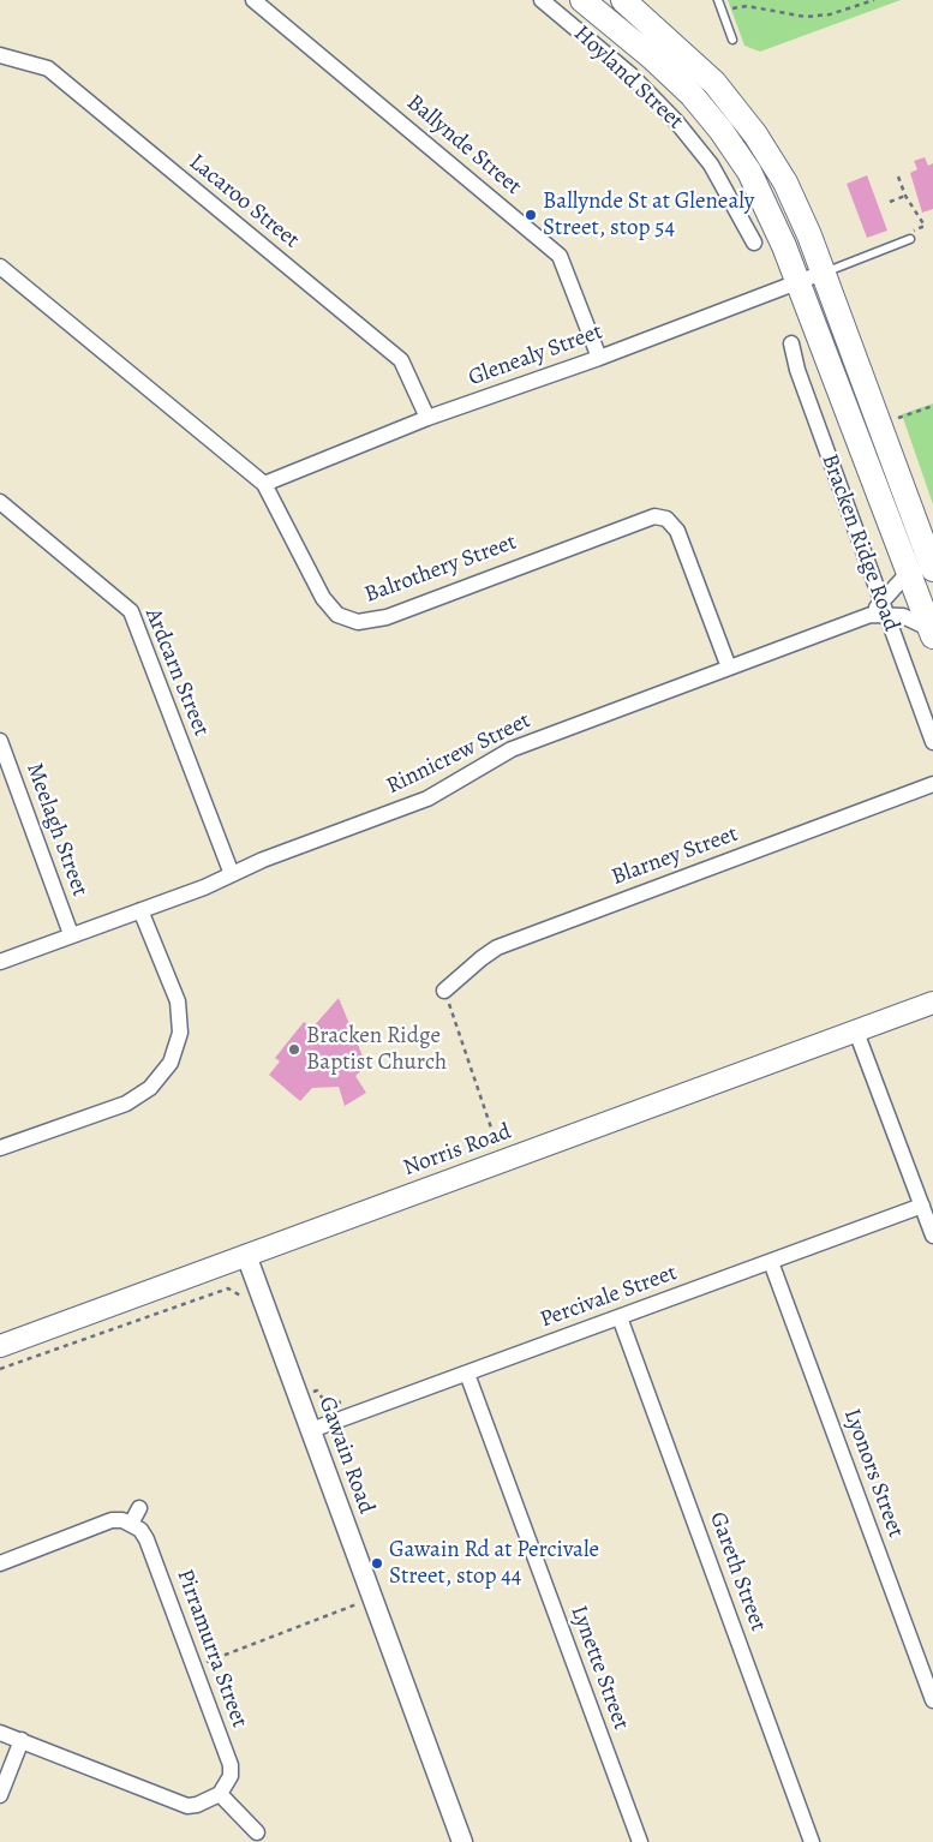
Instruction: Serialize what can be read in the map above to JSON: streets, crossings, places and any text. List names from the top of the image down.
{
  "streets": {
    "main road": ["Hoyland Street", "Bracken Ridge Road", "Norris Road"],
    "street": [
      "Ballynde Street",
      "Lacaroo Street",
      "Glenealy Street",
      "Balrothery Street",
      "Ardcarn Street",
      "Rinnicrew Street",
      "Meelagh Street",
      "Blarney Street",
      "Percivale Street",
      "Gawain Road",
      "Lyonors Street",
      "Gareth Street",
      "Pirramurra Street",
      "Lynette Street"
    ]
  },
  "crossings": [
    ["Hoyland Street", "Glenealy Street"],
    ["Hoyland Street", "Bracken Ridge Road"],
    ["Ballynde Street", "Glenealy Street"],
    ["Lacaroo Street", "Glenealy Street"],
    ["Glenealy Street", "Bracken Ridge Road"],
    ["Glenealy Street", "Balrothery Street"],
    ["Bracken Ridge Road", "Rinnicrew Street"],
    ["Balrothery Street", "Rinnicrew Street"],
    ["Ardcarn Street", "Rinnicrew Street"],
    ["Rinnicrew Street", "Meelagh Street"],
    ["Norris Road", "Gawain Road"],
    ["Percivale Street", "Gawain Road"],
    ["Percivale Street", "Lyonors Street"],
    ["Percivale Street", "Gareth Street"],
    ["Percivale Street", "Lynette Street"]
  ],
  "places": ["Ballynde St at Glenealy Street, stop 54", "Bracken Ridge Baptist Church", "Gawain Rd at Percivale Street, stop 44"]
}
